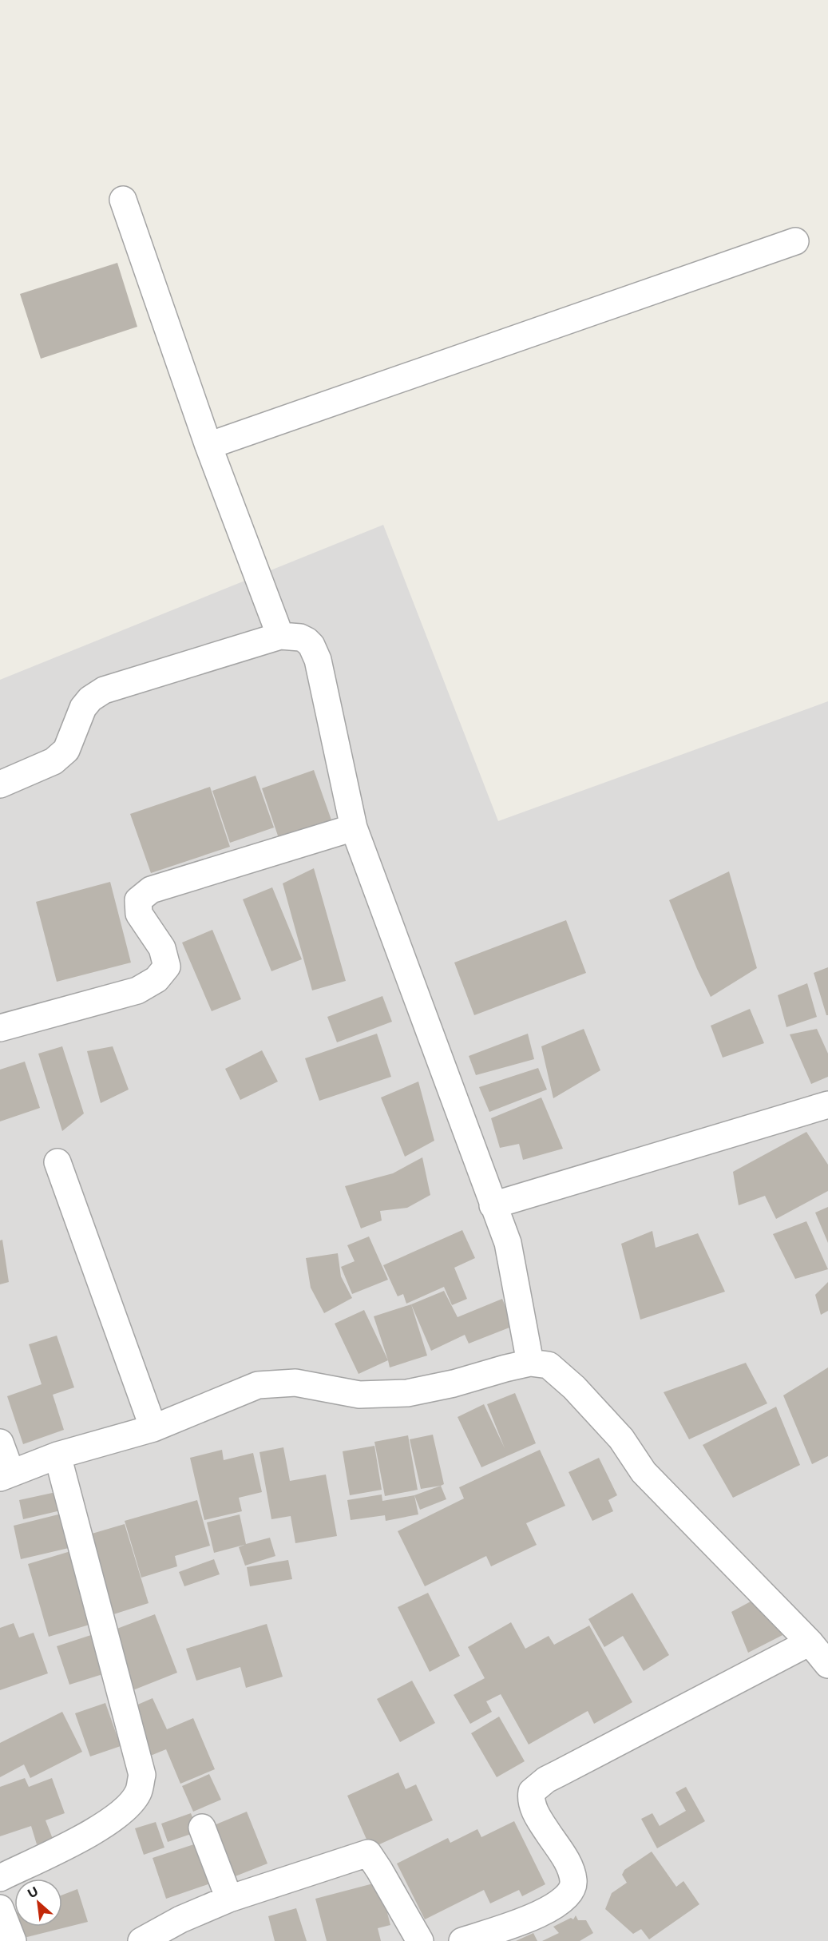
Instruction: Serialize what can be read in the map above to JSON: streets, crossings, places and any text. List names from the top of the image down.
{
  "north": "top left"
}
